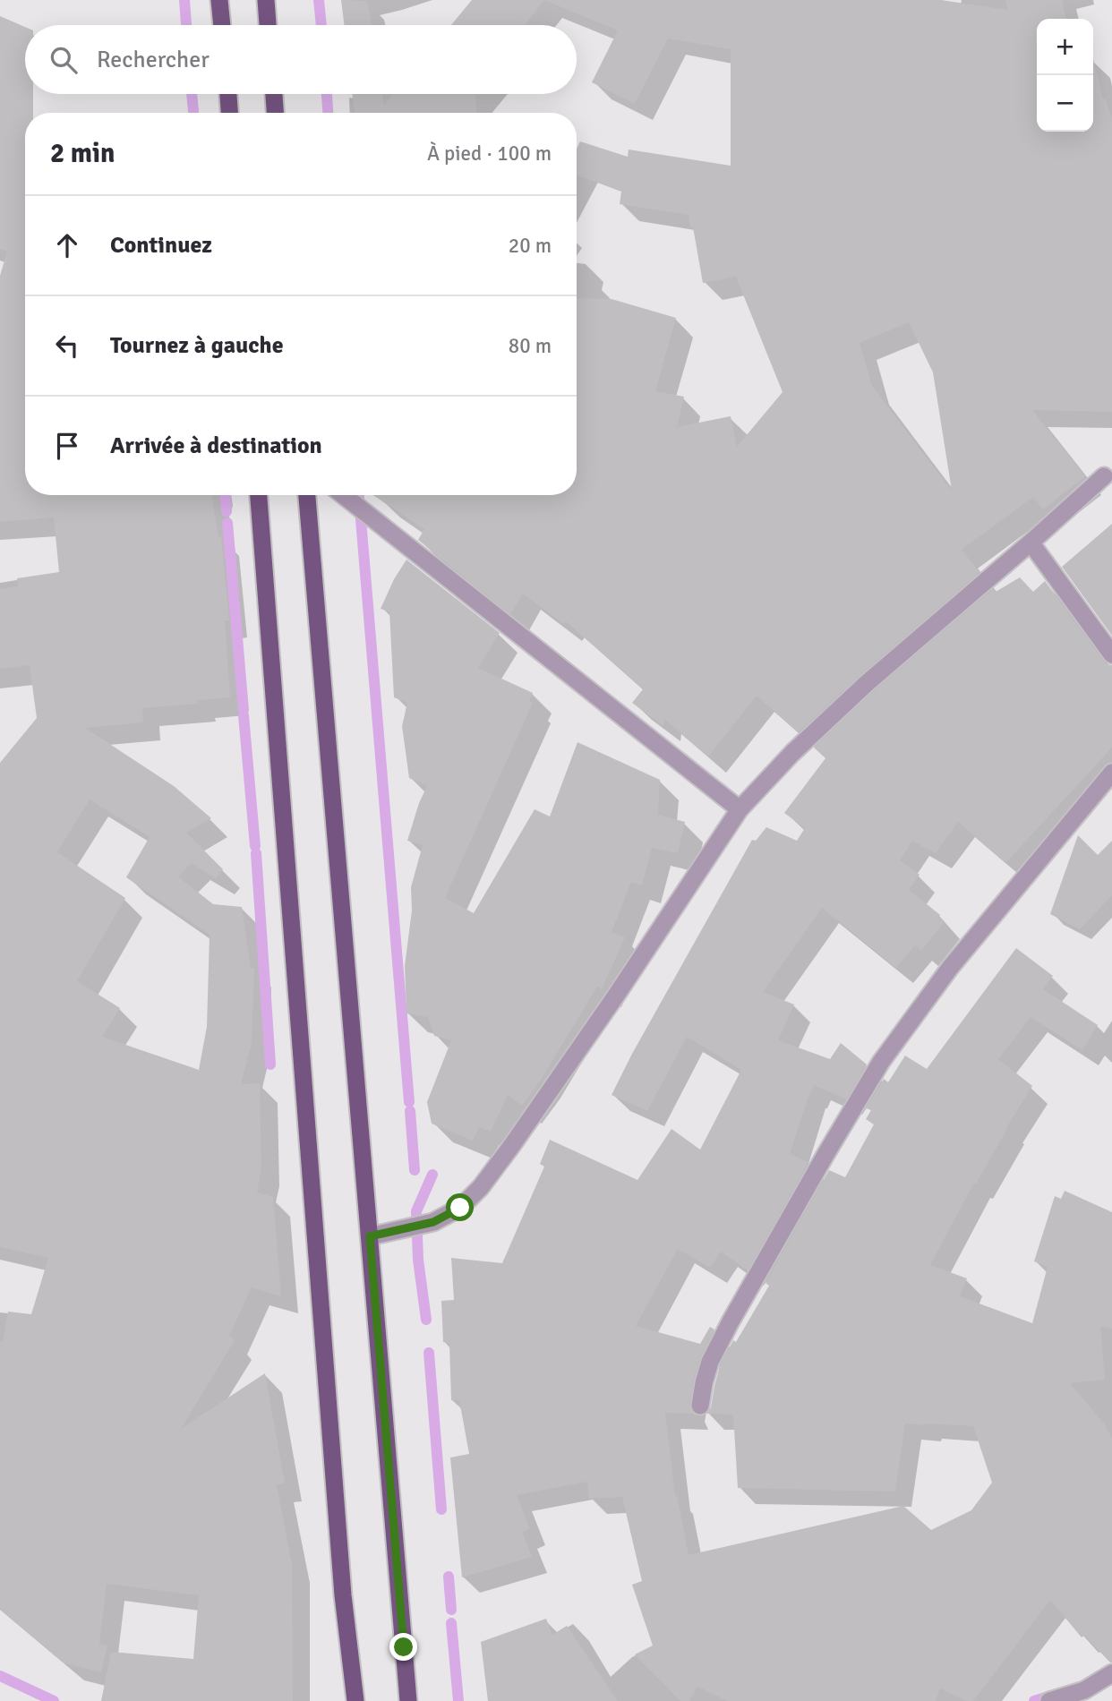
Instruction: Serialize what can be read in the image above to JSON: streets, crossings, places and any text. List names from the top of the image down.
{
  "page": {
    "map_buttons": ["+", "−"],
    "search": "Rechercher",
    "heading": ["2 min", "À pied · 100 m"],
    "list": [
      ["Continuez", "20 m"],
      ["Tournez à gauche", "80 m"],
      "Arrivée à destination"
    ]
  }
}
